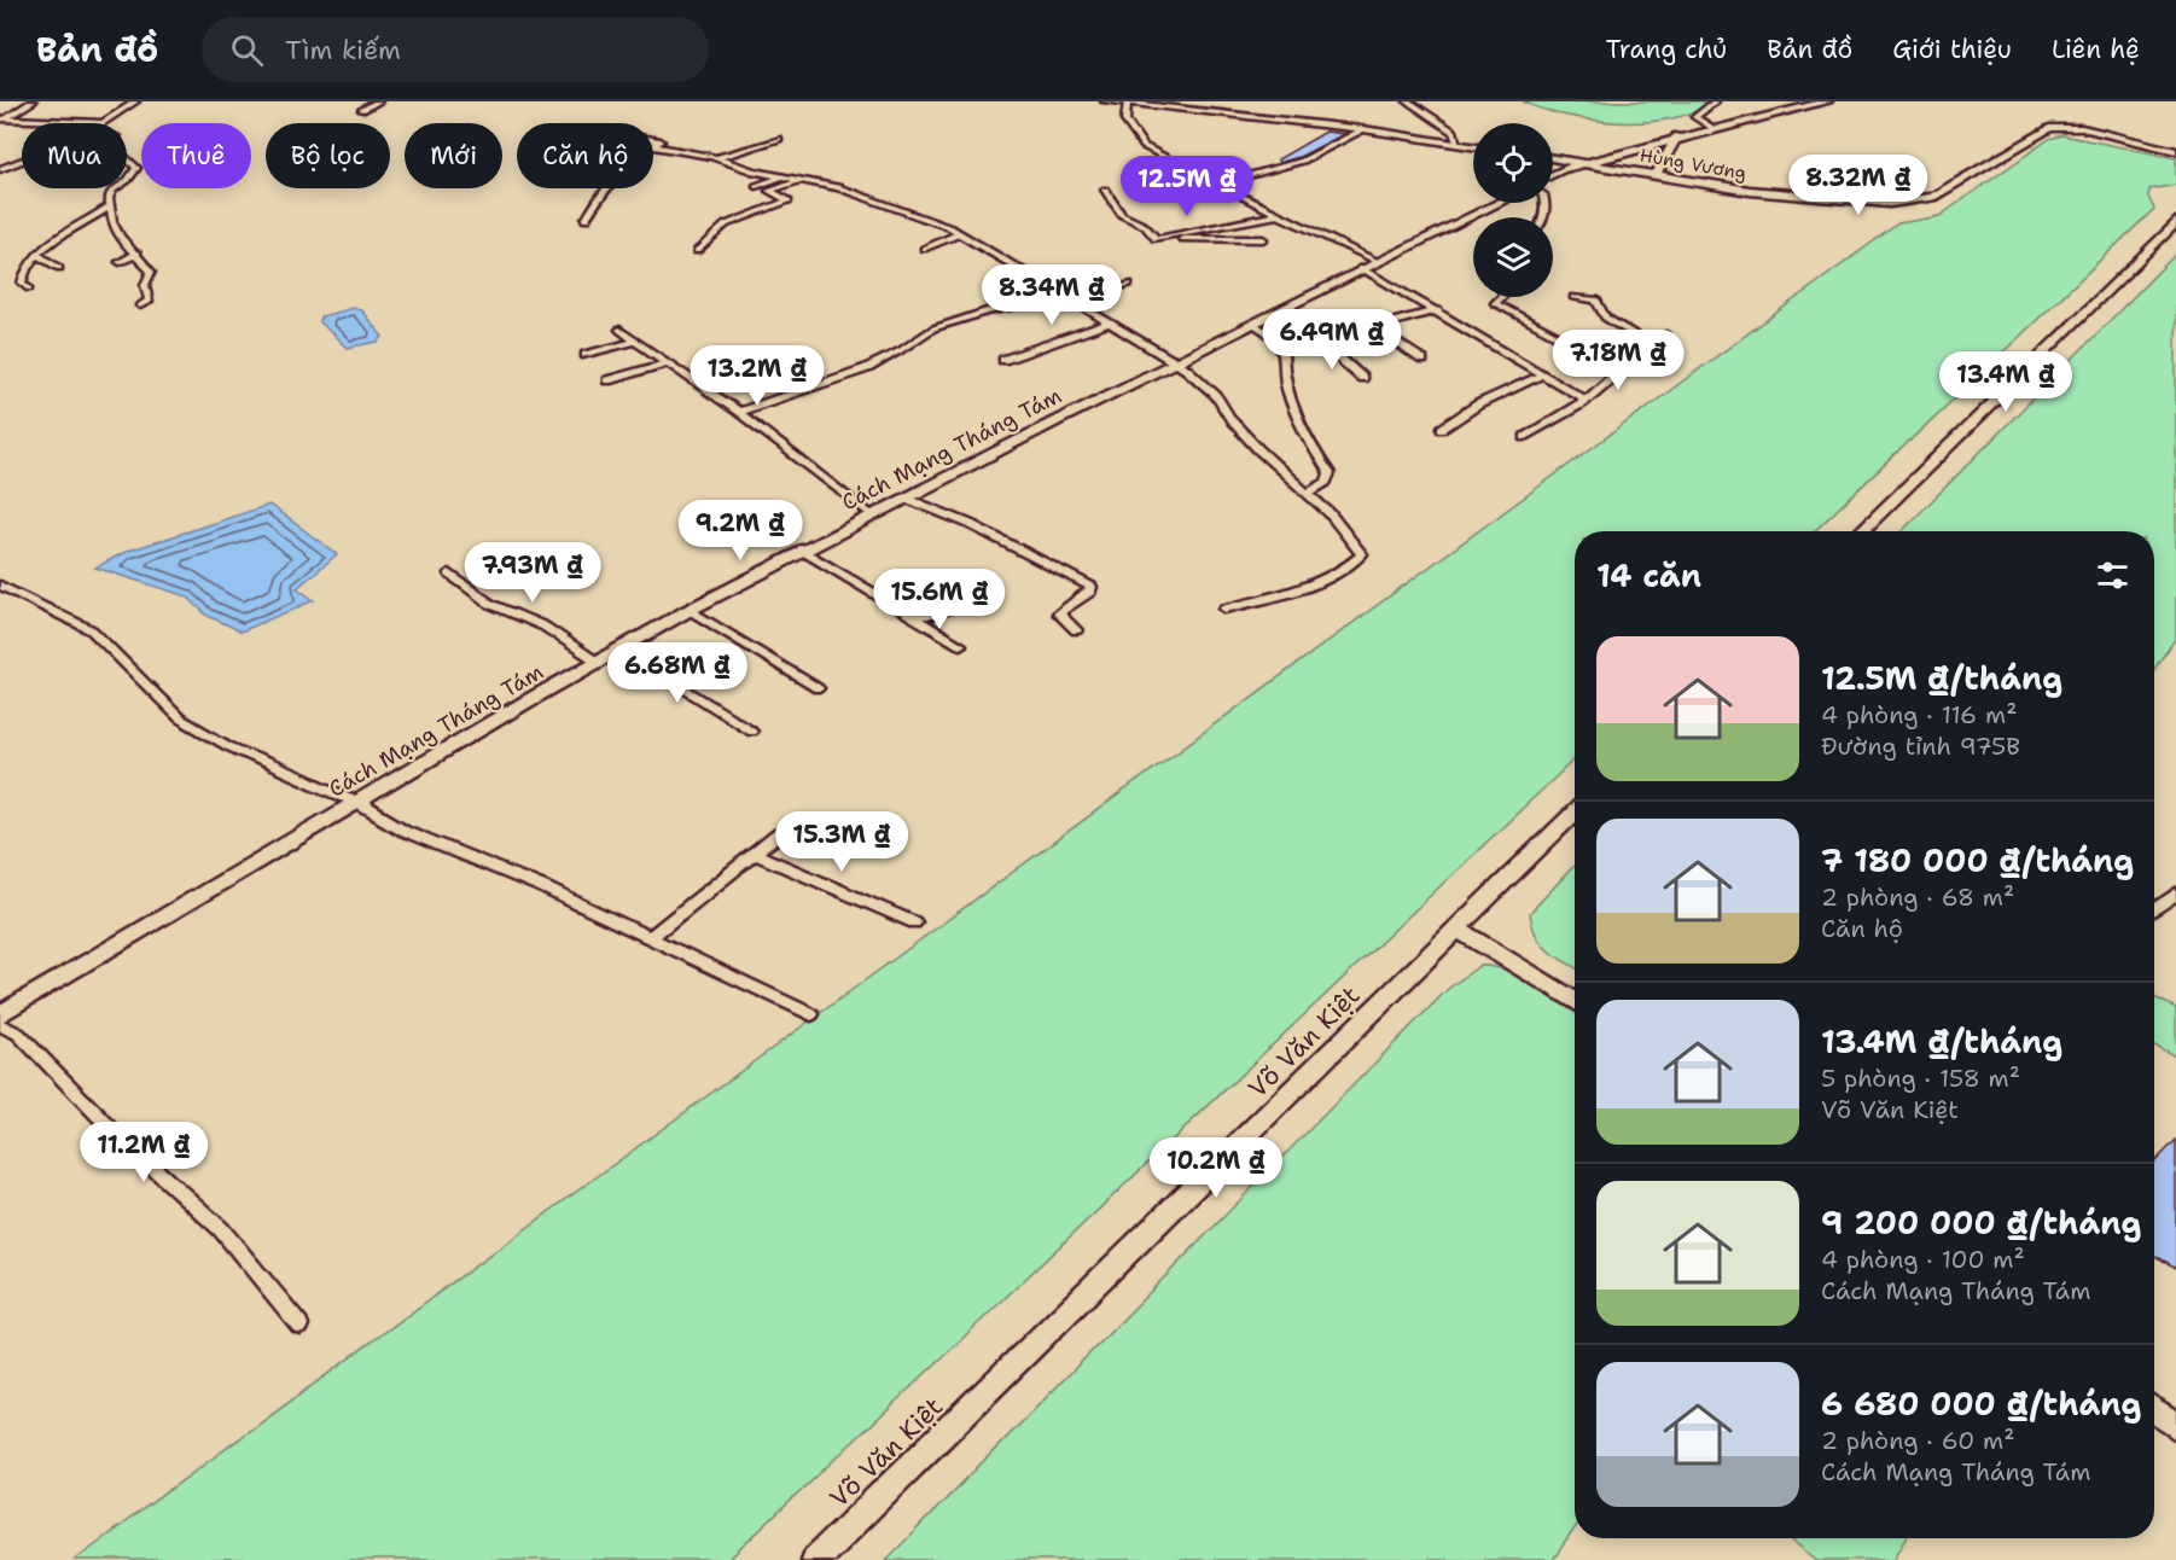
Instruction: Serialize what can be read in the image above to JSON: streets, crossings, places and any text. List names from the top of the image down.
{
  "streets": {
    "street": ["Hùng Vương", "Cách Mạng Tháng Tám", "Võ Văn Kiệt"]
  },
  "page": {
    "header": "Bản đồ",
    "search": "Tìm kiếm",
    "nav": [
      "Trang chủ",
      "Bản đồ",
      "Giới thiệu",
      "Liên hệ"
    ],
    "chip": [
      "Mua",
      "Thuê",
      "Bộ lọc",
      "Mới",
      "Căn hộ"
    ],
    "price": [
      "8.32M ₫",
      "12.5M ₫",
      "8.34M ₫",
      "6.49M ₫",
      "7.18M ₫",
      "13.2M ₫",
      "13.4M ₫",
      "9.2M ₫",
      "7.93M ₫",
      "15.6M ₫",
      "6.68M ₫",
      "15.3M ₫",
      "11.2M ₫",
      "10.2M ₫"
    ],
    "heading": "14 căn",
    "list": [
      {
        "name": "12.5M ₫/tháng",
        "note": "4 phòng · 116 m² · Đường tỉnh 975B"
      },
      {
        "name": "7 180 000 ₫/tháng",
        "note": "2 phòng · 68 m² · Căn hộ"
      },
      {
        "name": "13.4M ₫/tháng",
        "note": "5 phòng · 158 m² · Võ Văn Kiệt"
      },
      {
        "name": "9 200 000 ₫/tháng",
        "note": "4 phòng · 100 m² · Cách Mạng Tháng Tám"
      },
      {
        "name": "6 680 000 ₫/tháng",
        "note": "2 phòng · 60 m² · Cách Mạng Tháng Tám"
      }
    ]
  }
}
